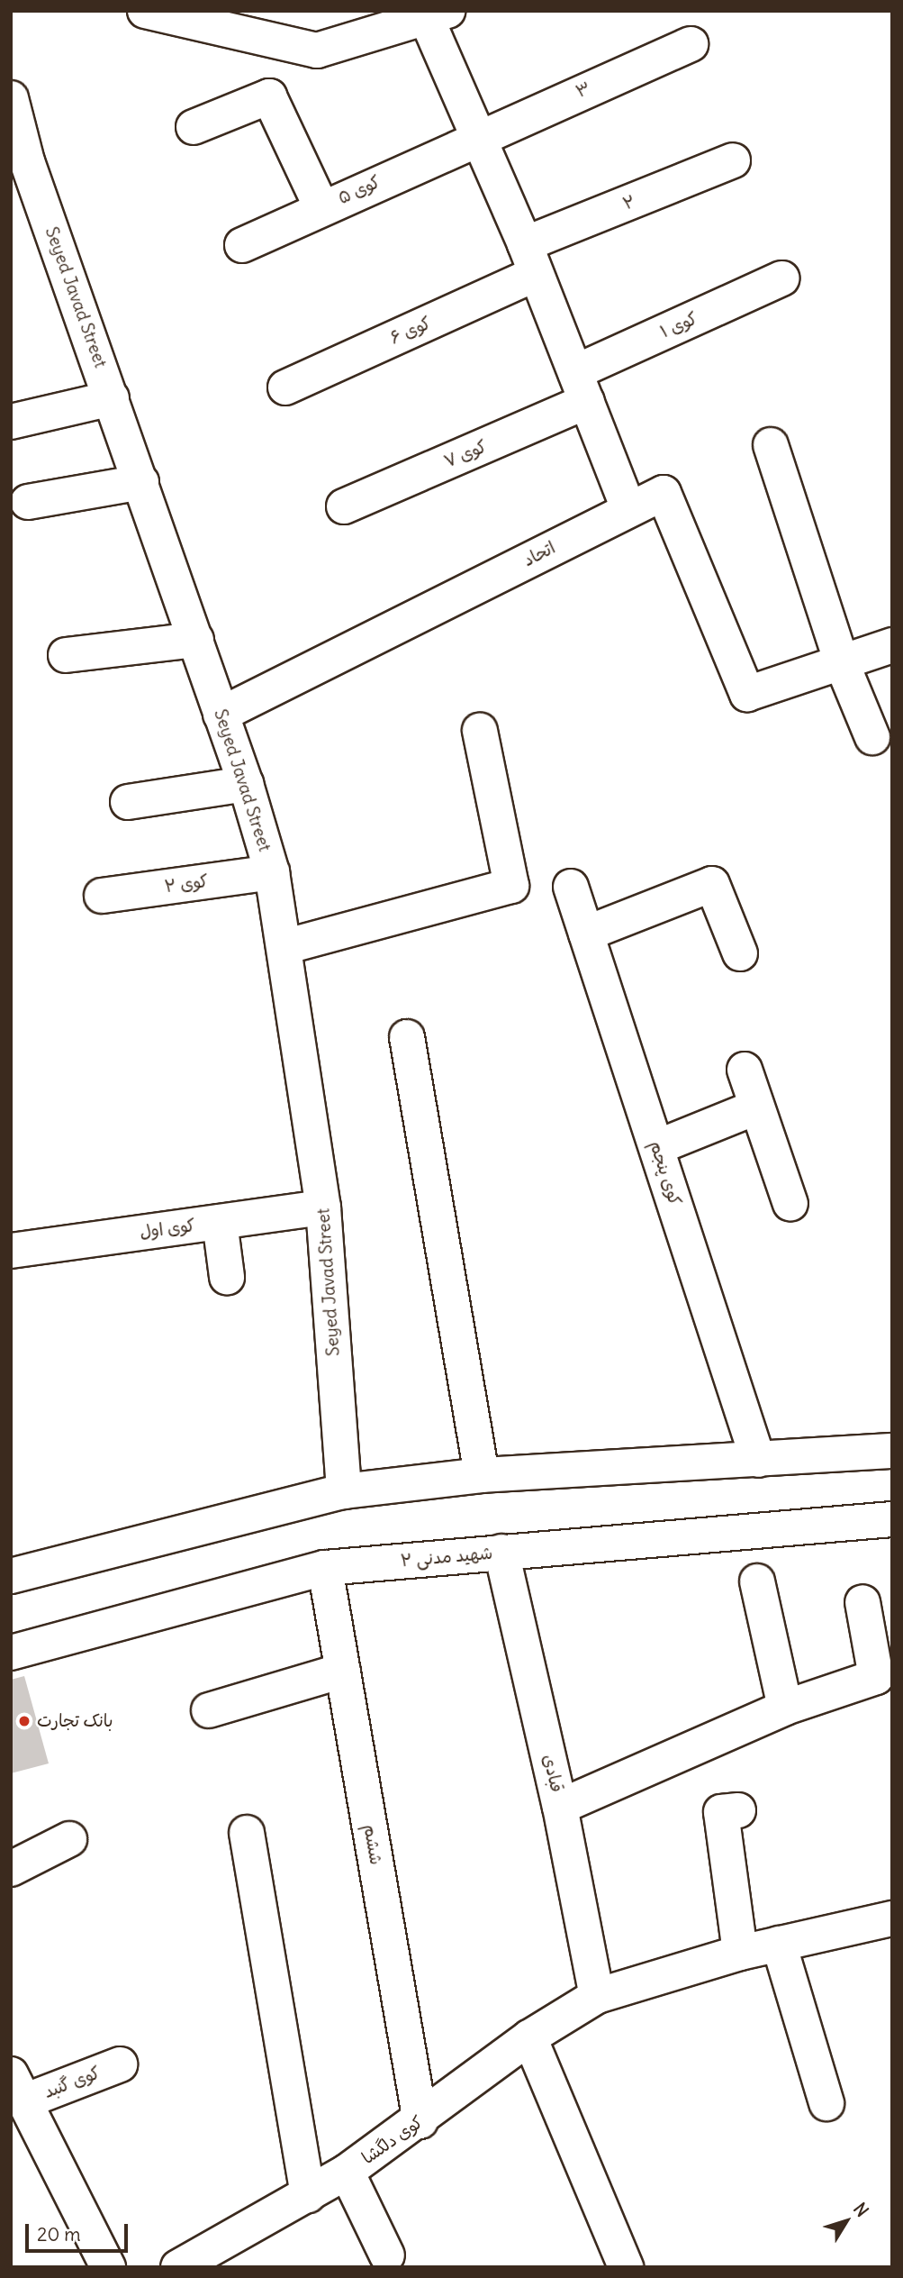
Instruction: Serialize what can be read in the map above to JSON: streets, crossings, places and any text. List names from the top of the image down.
{
  "streets": {
    "street": [
      "۳",
      "کوی ۵",
      "۲",
      "Seyed Javad Street",
      "کوی ۱",
      "کوی ۶",
      "کوی ۷",
      "اتحاد",
      "کوی ۲",
      "کوی پنجم",
      "کوی اول",
      "شهید مدنی ۲",
      "قبادی",
      "ششم",
      "کوی گنبد",
      "کوی دلگشا"
    ]
  },
  "crossings": [
    ["۳", "کوی ۵"],
    ["۲", "کوی ۶"],
    ["Seyed Javad Street", "اتحاد"],
    ["Seyed Javad Street", "کوی ۲"],
    ["Seyed Javad Street", "کوی اول"],
    ["کوی ۱", "کوی ۷"],
    ["شهید مدنی ۲", "قبادی"],
    ["شهید مدنی ۲", "ششم"],
    ["قبادی", "کوی دلگشا"],
    ["ششم", "کوی دلگشا"]
  ],
  "places": ["بانک تجارت"],
  "scale_bar": "20 m",
  "north": "top right"
}
